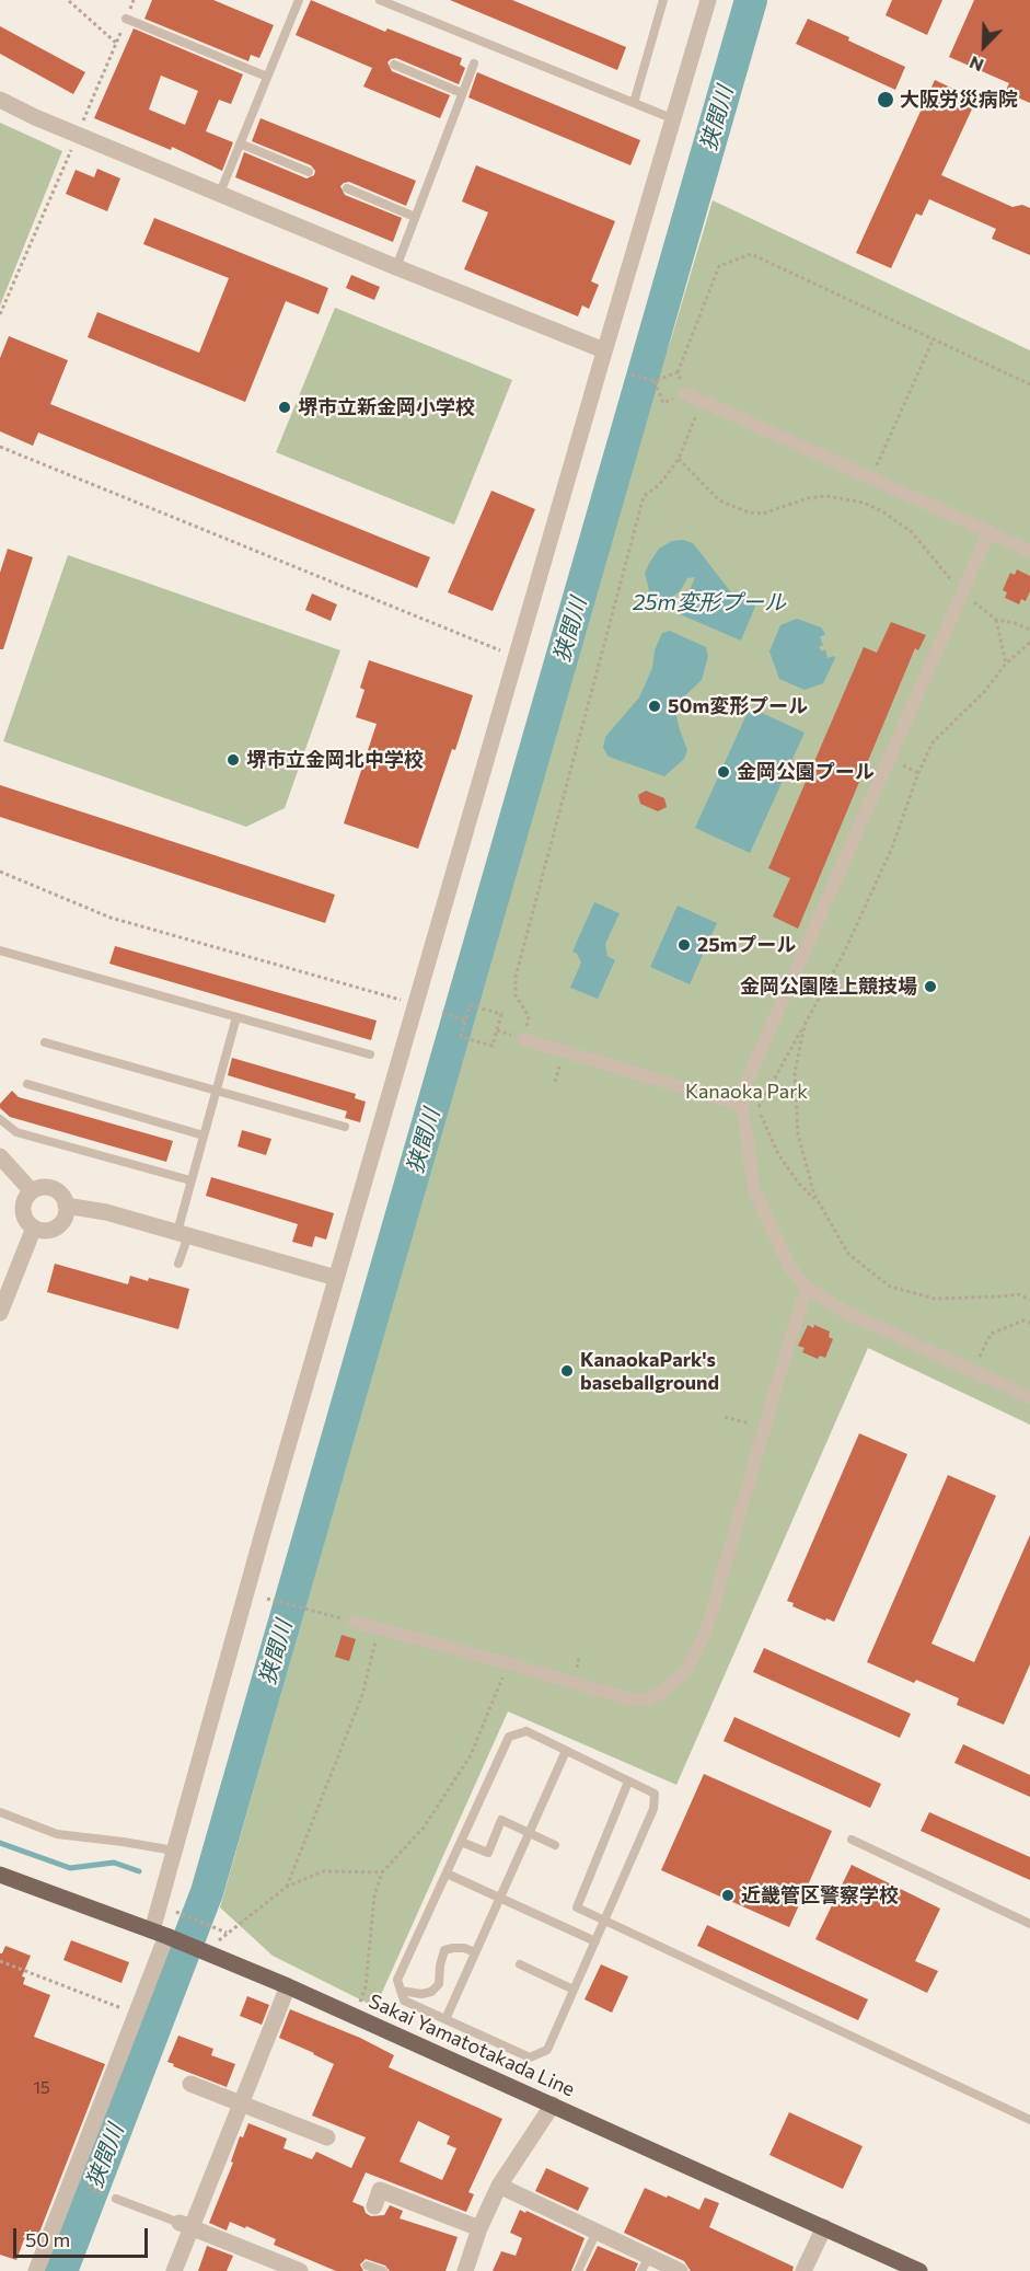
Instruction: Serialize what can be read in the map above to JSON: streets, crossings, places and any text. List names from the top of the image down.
{
  "streets": {
    "main road": ["Sakai Yamatotakada Line"]
  },
  "water": ["狭間川", "25m変形プール"],
  "parks": ["Kanaoka Park"],
  "places": [
    "大阪労災病院",
    "堺市立新金岡小学校",
    "50m変形プール",
    "堺市立金岡北中学校",
    "金岡公園プール",
    "25mプール",
    "金岡公園陸上競技場",
    "KanaokaPark's baseballground",
    "近畿管区警察学校"
  ],
  "house_numbers": ["15"],
  "scale_bar": "50 m",
  "north": "bottom left"
}
